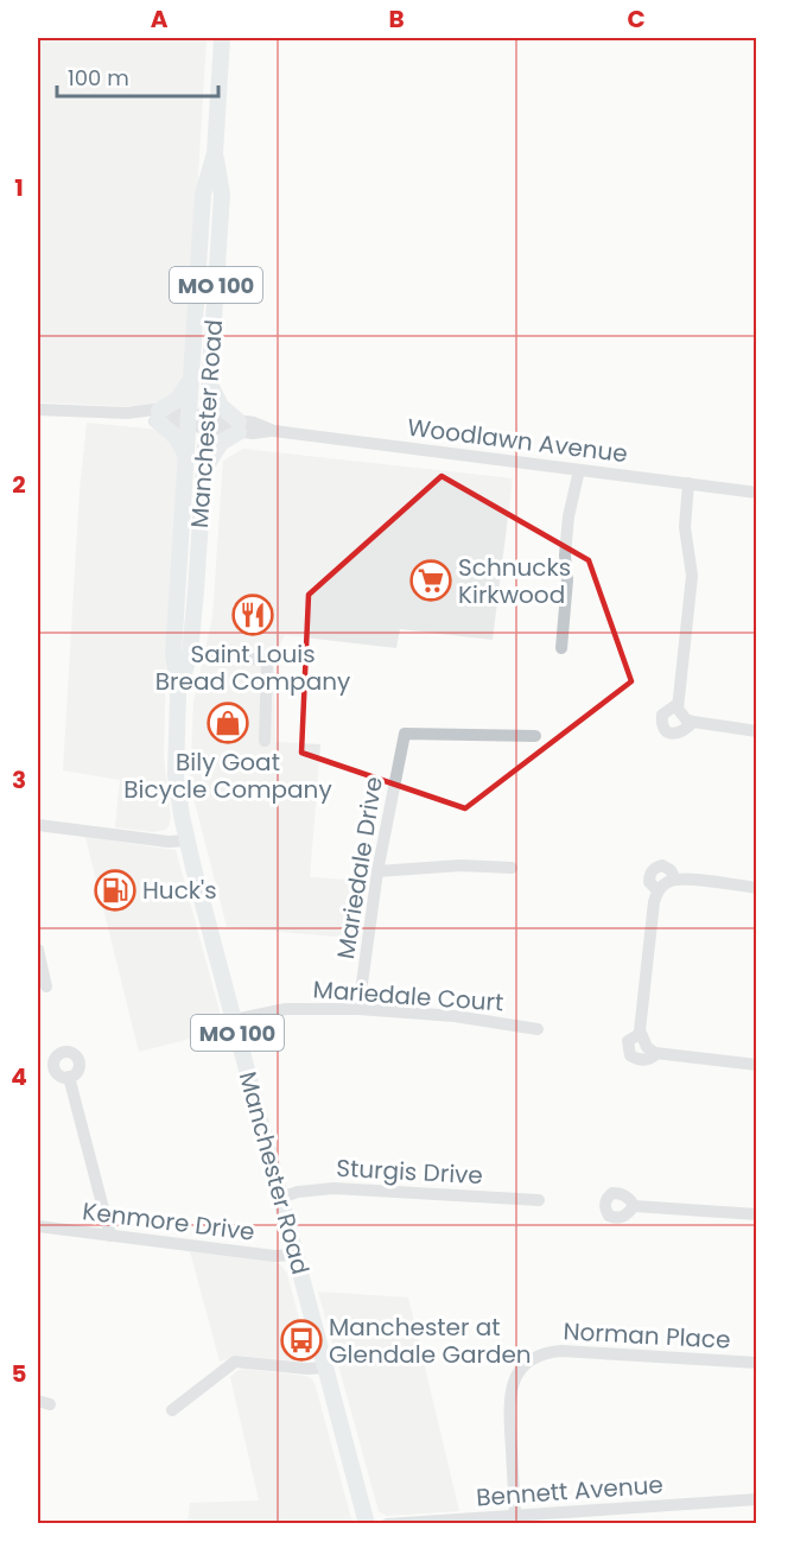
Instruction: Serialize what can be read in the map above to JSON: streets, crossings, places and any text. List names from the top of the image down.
{
  "streets": {
    "main road": ["MO 100", "Manchester Road"],
    "street": [
      "Woodlawn Avenue",
      "Mariedale Drive",
      "Mariedale Court",
      "Sturgis Drive",
      "Kenmore Drive",
      "Norman Place",
      "Bennett Avenue"
    ]
  },
  "crossings": [
    ["Manchester Road", "Woodlawn Avenue"],
    ["Manchester Road", "Mariedale Court"],
    ["Manchester Road", "Sturgis Drive"],
    ["Manchester Road", "Kenmore Drive"],
    ["Mariedale Drive", "Mariedale Court"],
    ["Norman Place", "Bennett Avenue"]
  ],
  "places": {
    "supermarket": ["Schnucks Kirkwood"],
    "restaurant": ["Saint Louis Bread Company"],
    "shop": ["Bily Goat Bicycle Company"],
    "fuel station": ["Huck's"],
    "bus stop": ["Manchester at Glendale Garden"]
  },
  "scale_bar": "100 m",
  "grid": {
    "columns": ["A", "B", "C"],
    "rows": [
      "1",
      "2",
      "3",
      "4",
      "5"
    ]
  }
}
